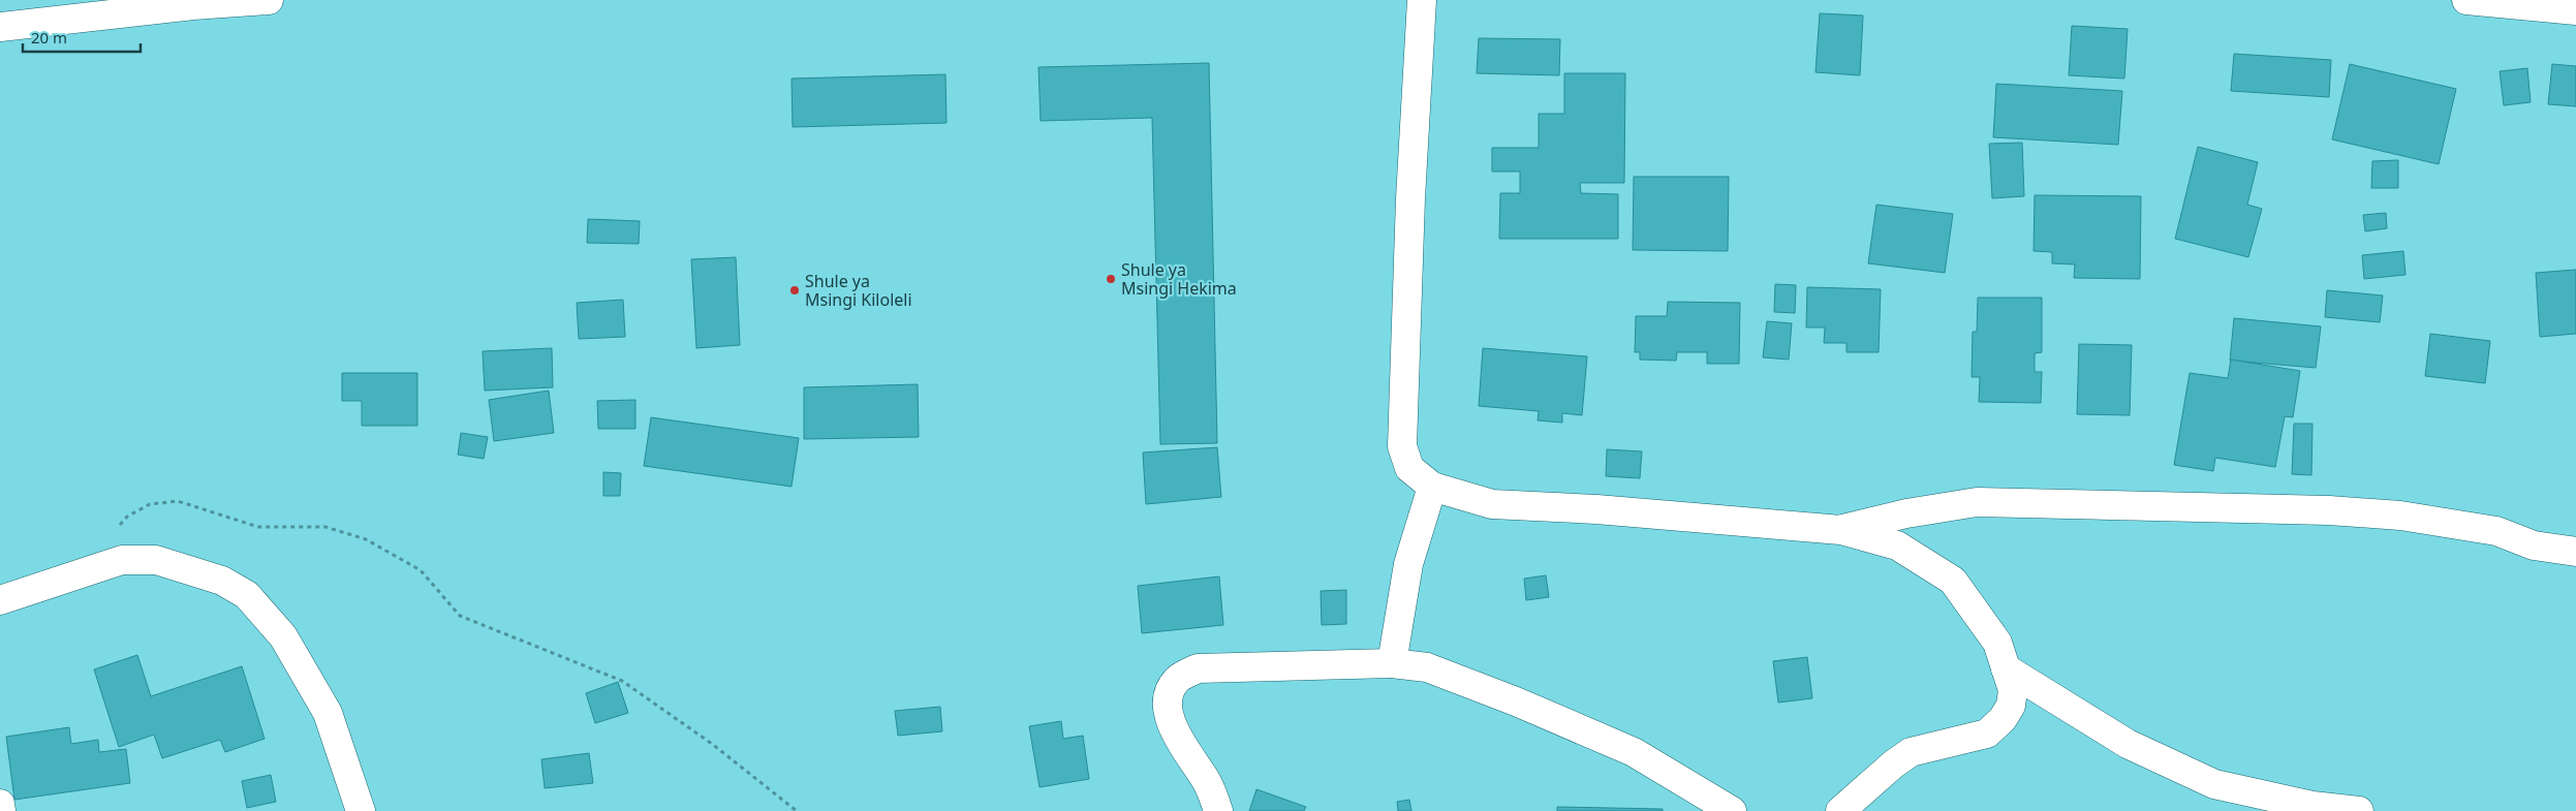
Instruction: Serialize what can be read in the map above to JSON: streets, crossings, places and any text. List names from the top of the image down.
{
  "places": ["Shule ya Msingi Hekima", "Shule ya Msingi Kiloleli"],
  "scale_bar": "20 m"
}
